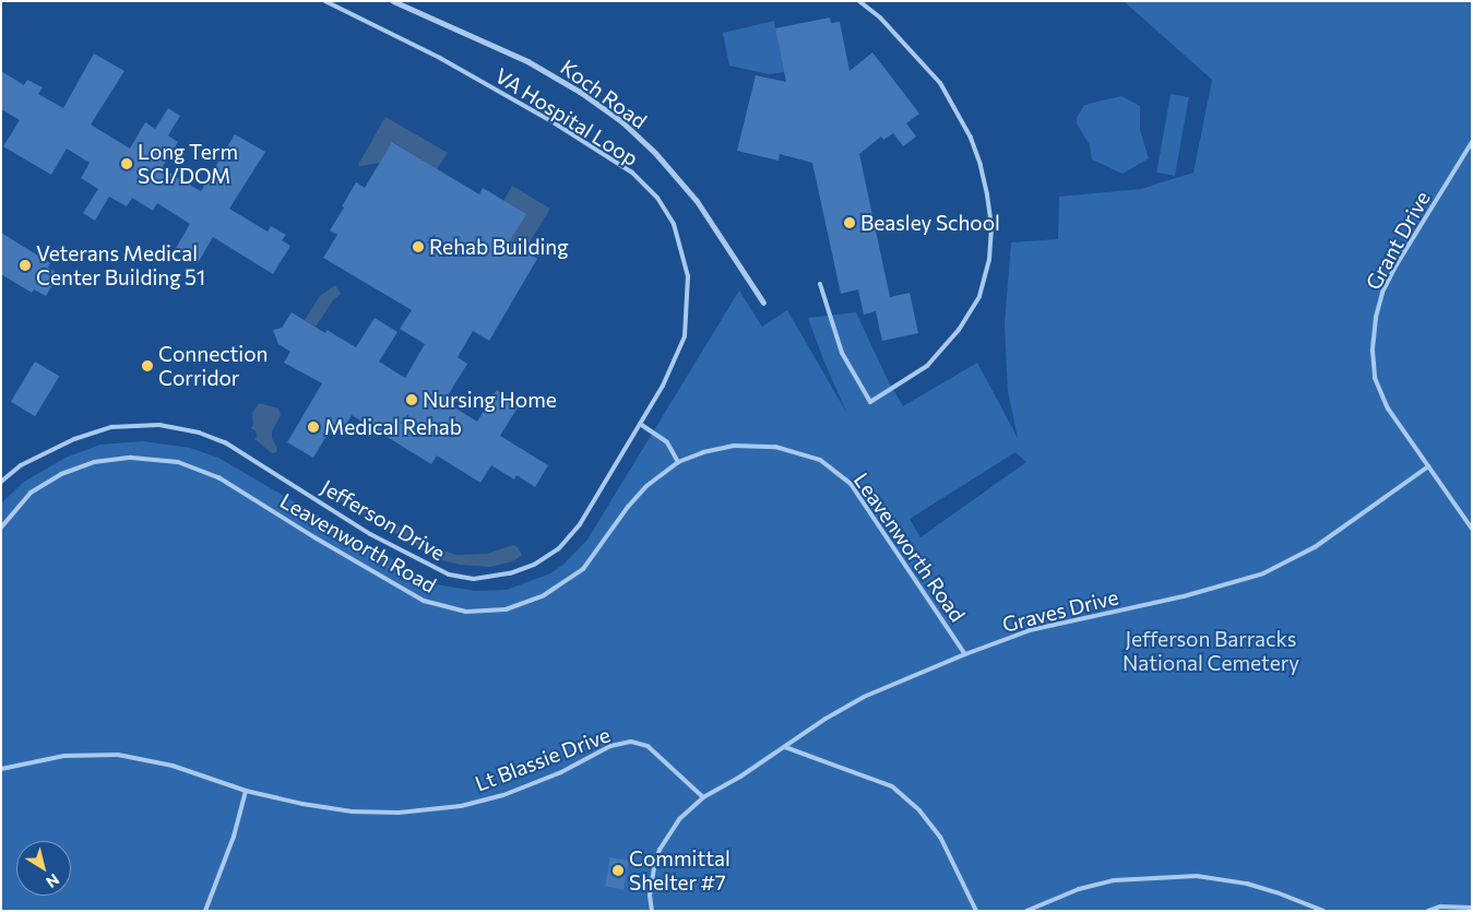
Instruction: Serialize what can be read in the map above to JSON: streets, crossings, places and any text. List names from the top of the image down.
{
  "streets": {
    "street": ["Koch Road"],
    "lane": [
      "VA Hospital Loop",
      "Grant Drive",
      "Jefferson Drive",
      "Leavenworth Road",
      "Graves Drive",
      "Lt Blassie Drive"
    ]
  },
  "crossings": [
    ["VA Hospital Loop", "Jefferson Drive"],
    ["Grant Drive", "Graves Drive"],
    ["Leavenworth Road", "Graves Drive"],
    ["Graves Drive", "Lt Blassie Drive"]
  ],
  "parks": ["Jefferson Barracks National Cemetery"],
  "places": [
    "Long Term SCI/DOM",
    "Beasley School",
    "Rehab Building",
    "Veterans Medical Center Building 51",
    "Connection Corridor",
    "Nursing Home",
    "Medical Rehab",
    "Committal Shelter #7"
  ],
  "north": "bottom right"
}
